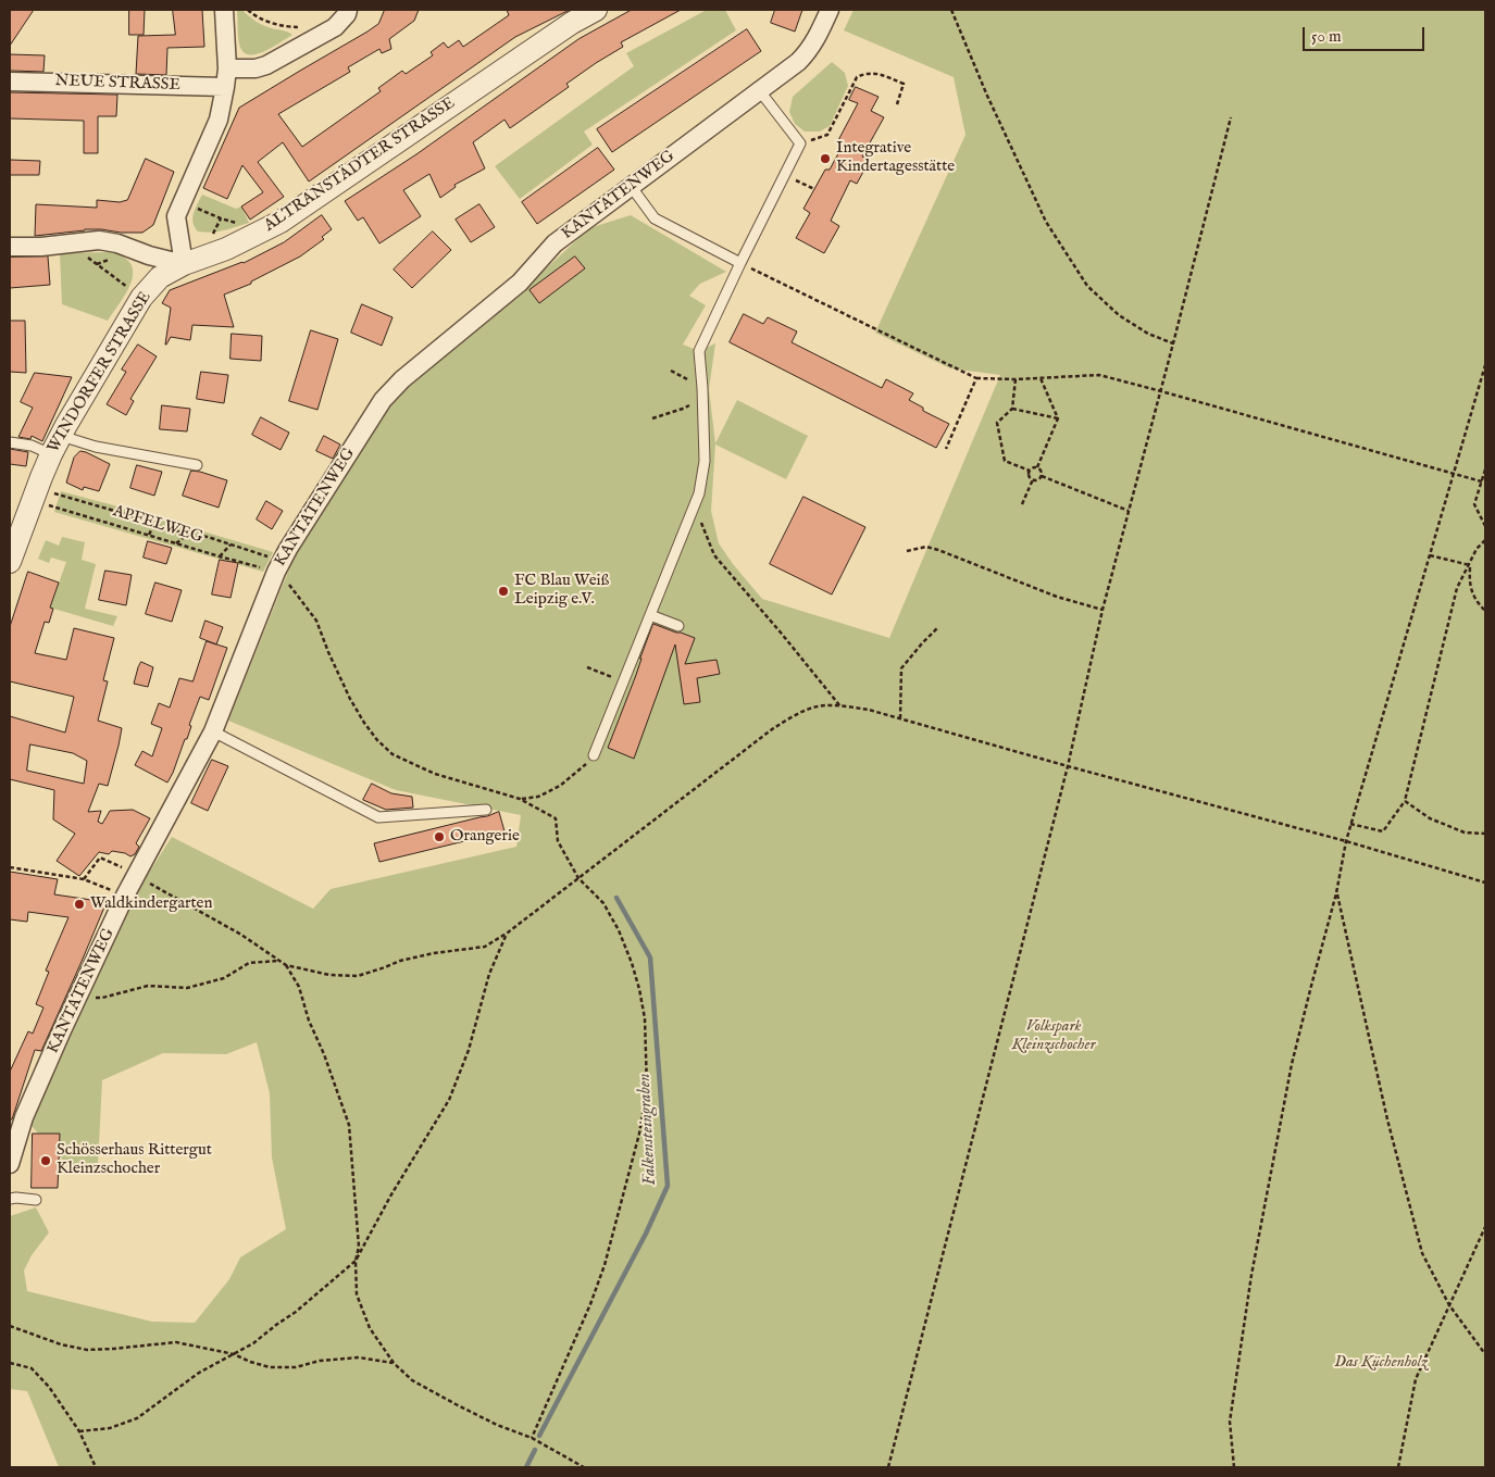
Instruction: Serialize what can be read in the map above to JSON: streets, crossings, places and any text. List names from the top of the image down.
{
  "streets": {
    "street": [
      "NEUE STRASSE",
      "ALTRANSTÄDTER STRASSE",
      "KANTATENWEG",
      "WINDORFER STRASSE"
    ],
    "path": ["APFELWEG"]
  },
  "crossings": [
    ["ALTRANSTÄDTER STRASSE", "WINDORFER STRASSE"],
    ["KANTATENWEG", "APFELWEG"],
    ["WINDORFER STRASSE", "APFELWEG"]
  ],
  "water": ["Falkensteingraben"],
  "parks": ["Volkspark Kleinzschocher", "Das Küchenholz"],
  "places": [
    "Integrative Kindertagesstätte",
    "FC Blau Weiß Leipzig e.V.",
    "Orangerie",
    "Waldkindergarten",
    "Schösserhaus Rittergut Kleinzschocher"
  ],
  "scale_bar": "50 m"
}
